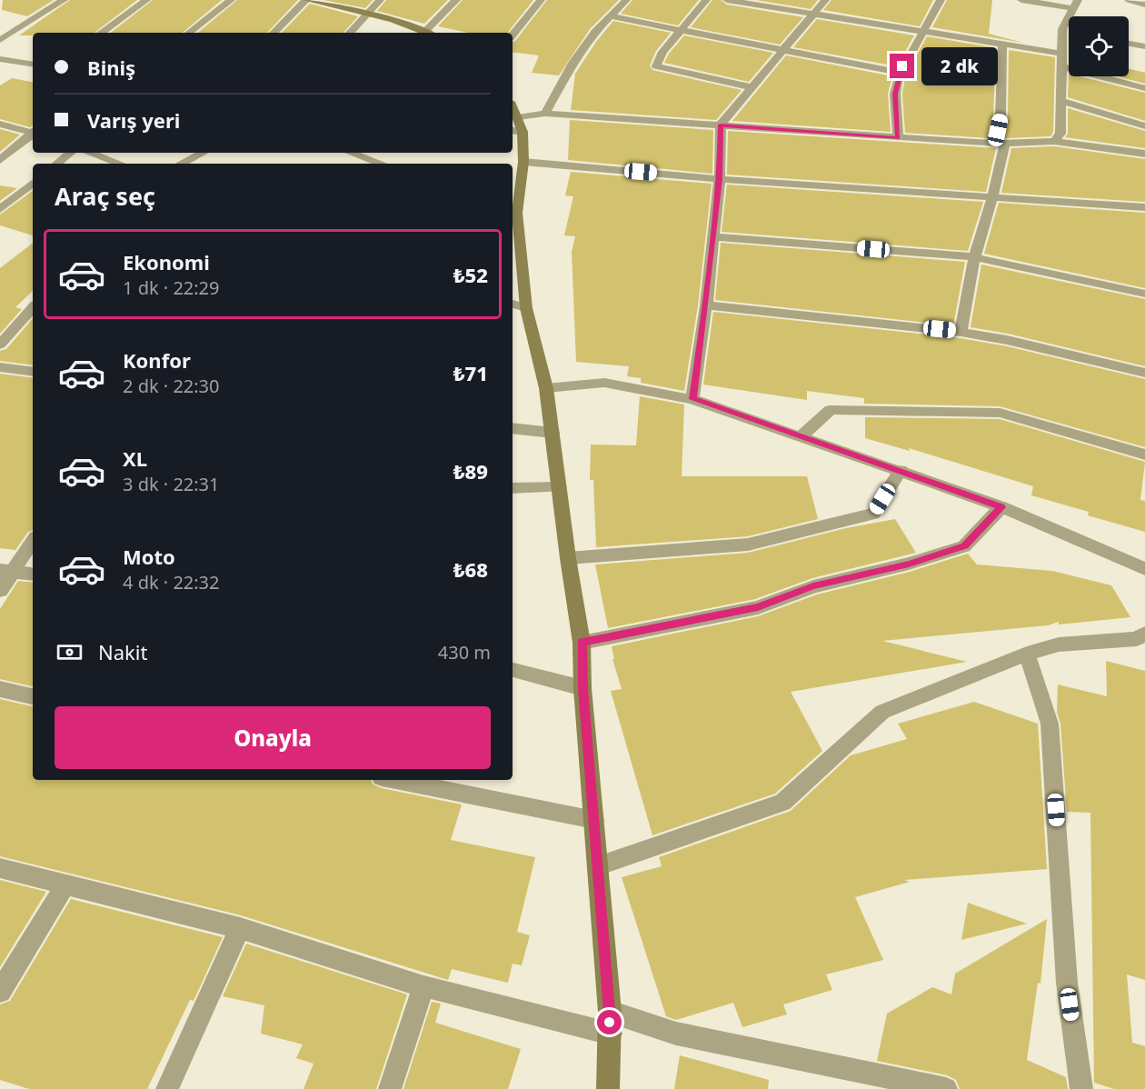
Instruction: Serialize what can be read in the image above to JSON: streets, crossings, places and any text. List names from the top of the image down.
{
  "page": {
    "banner": ["Biniş", "Varış yeri"],
    "bubble": "2 dk",
    "heading": "Araç seç",
    "list": [
      {
        "name": "Ekonomi",
        "note": "1 dk · 22:29",
        "value": "₺52"
      },
      {
        "name": "Konfor",
        "note": "2 dk · 22:30",
        "value": "₺71"
      },
      {
        "name": "XL",
        "note": "3 dk · 22:31",
        "value": "₺89"
      },
      {
        "name": "Moto",
        "note": "4 dk · 22:32",
        "value": "₺68"
      }
    ],
    "pay": ["Nakit", "430 m"],
    "buttons": "Onayla"
  }
}
